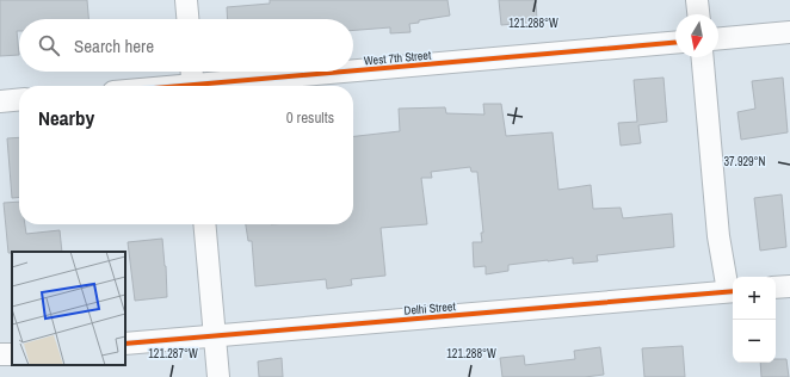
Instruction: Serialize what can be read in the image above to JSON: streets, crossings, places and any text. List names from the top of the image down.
{
  "streets": {
    "street": ["West 7th Street", "Delhi Street"]
  },
  "north": "bottom",
  "page": {
    "search": "Search here",
    "heading": ["Nearby", "0 results"],
    "map_buttons": ["+", "−"]
  },
  "coordinates": ["121.288°W", "37.929°N", "121.287°W"]
}
